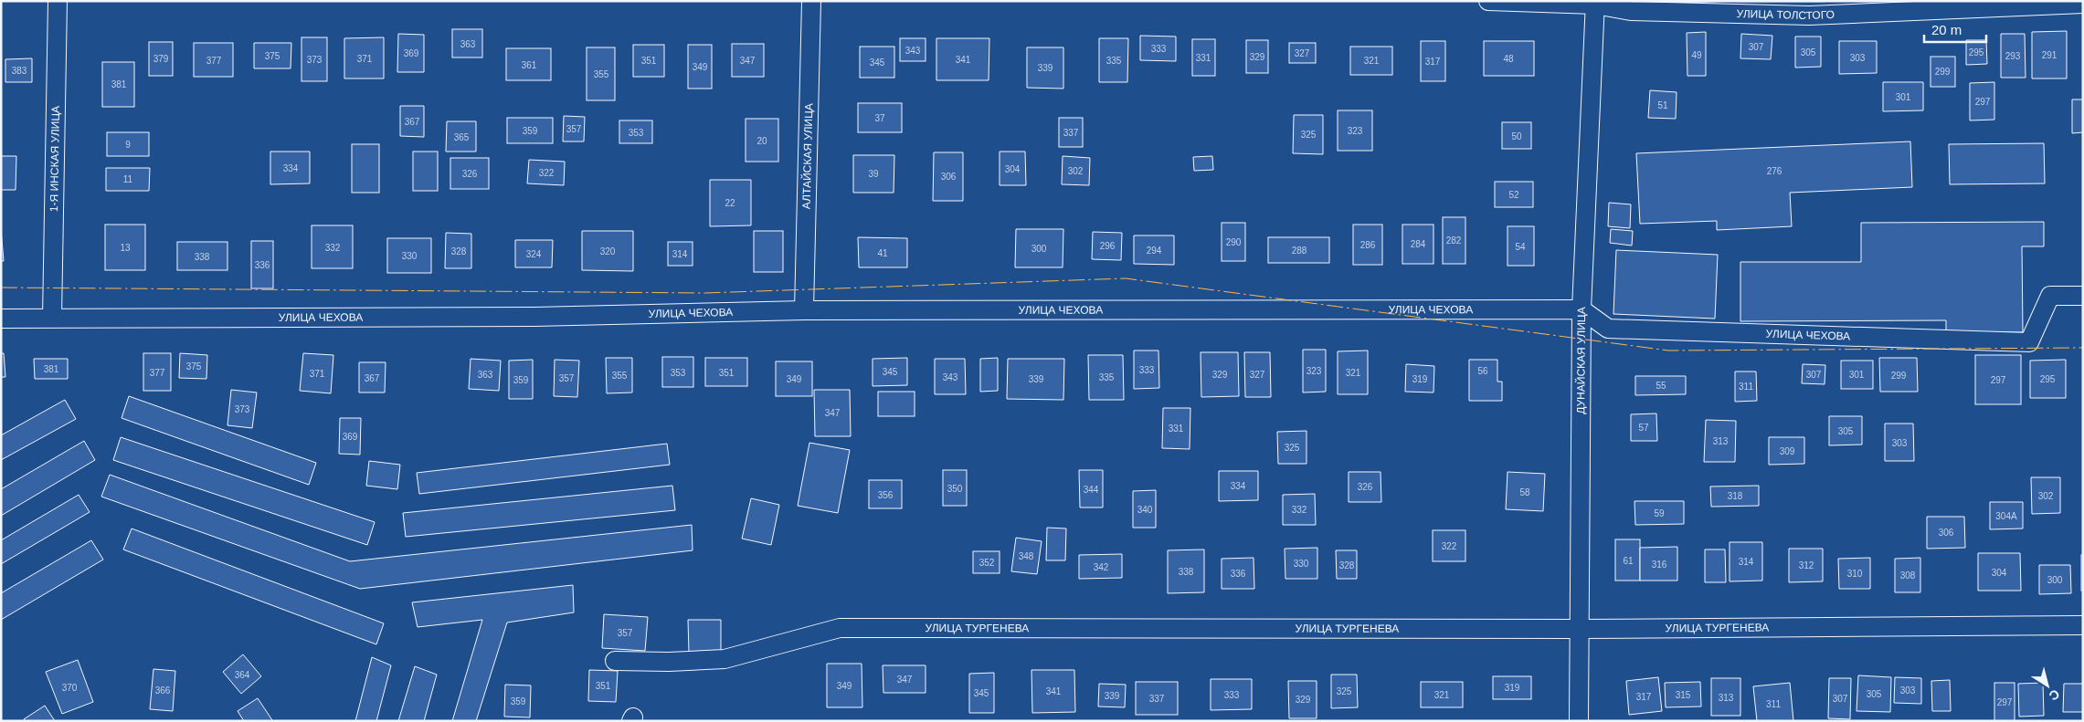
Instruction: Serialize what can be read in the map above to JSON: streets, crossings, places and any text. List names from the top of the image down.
{
  "streets": {
    "street": [
      "УЛИЦА ТОЛСТОГО",
      "АЛТАЙСКАЯ УЛИЦА",
      "1-Я ИНСКАЯ УЛИЦА",
      "УЛИЦА ЧЕХОВА",
      "ДУНАЙСКАЯ УЛИЦА",
      "УЛИЦА ТУРГЕНЕВА"
    ]
  },
  "crossings": [
    ["УЛИЦА ТОЛСТОГО", "ДУНАЙСКАЯ УЛИЦА"],
    ["АЛТАЙСКАЯ УЛИЦА", "УЛИЦА ЧЕХОВА"],
    ["1-Я ИНСКАЯ УЛИЦА", "УЛИЦА ЧЕХОВА"],
    ["УЛИЦА ЧЕХОВА", "ДУНАЙСКАЯ УЛИЦА"],
    ["ДУНАЙСКАЯ УЛИЦА", "УЛИЦА ТУРГЕНЕВА"]
  ],
  "house_numbers": [
    "363",
    "307",
    "333",
    "343",
    "305",
    "295",
    "369",
    "327",
    "49",
    "291",
    "375",
    "293",
    "329",
    "331",
    "303",
    "379",
    "371",
    "48",
    "373",
    "341",
    "377",
    "351",
    "347",
    "335",
    "321",
    "317",
    "345",
    "361",
    "349",
    "339",
    "383",
    "299",
    "355",
    "381",
    "301",
    "297",
    "51",
    "37",
    "367",
    "357",
    "359",
    "323",
    "353",
    "337",
    "325",
    "50",
    "365",
    "20",
    "9",
    "334",
    "304",
    "302",
    "276",
    "322",
    "326",
    "39",
    "306",
    "11",
    "52",
    "22",
    "282",
    "290",
    "284",
    "286",
    "296",
    "54",
    "13",
    "332",
    "300",
    "294",
    "288",
    "328",
    "320",
    "41",
    "324",
    "314",
    "330",
    "338",
    "336",
    "375",
    "381",
    "333",
    "323",
    "56",
    "345",
    "377",
    "353",
    "351",
    "321",
    "371",
    "363",
    "329",
    "327",
    "307",
    "301",
    "355",
    "299",
    "343",
    "335",
    "367",
    "357",
    "349",
    "339",
    "319",
    "295",
    "359",
    "297",
    "55",
    "311",
    "373",
    "347",
    "57",
    "331",
    "305",
    "369",
    "313",
    "303",
    "325",
    "309",
    "334",
    "326",
    "350",
    "344",
    "58",
    "356",
    "318",
    "302",
    "340",
    "332",
    "59",
    "304А",
    "306",
    "322",
    "348",
    "61",
    "314",
    "352",
    "330",
    "316",
    "328",
    "312",
    "342",
    "338",
    "304",
    "336",
    "310",
    "308",
    "300",
    "357",
    "364",
    "347",
    "351",
    "349",
    "370",
    "319",
    "366",
    "303",
    "341",
    "325",
    "345",
    "305",
    "333",
    "321",
    "315",
    "339",
    "317",
    "313",
    "337",
    "307",
    "329",
    "359",
    "297",
    "311"
  ],
  "scale_bar": "20 m",
  "north": "bottom right"
}
